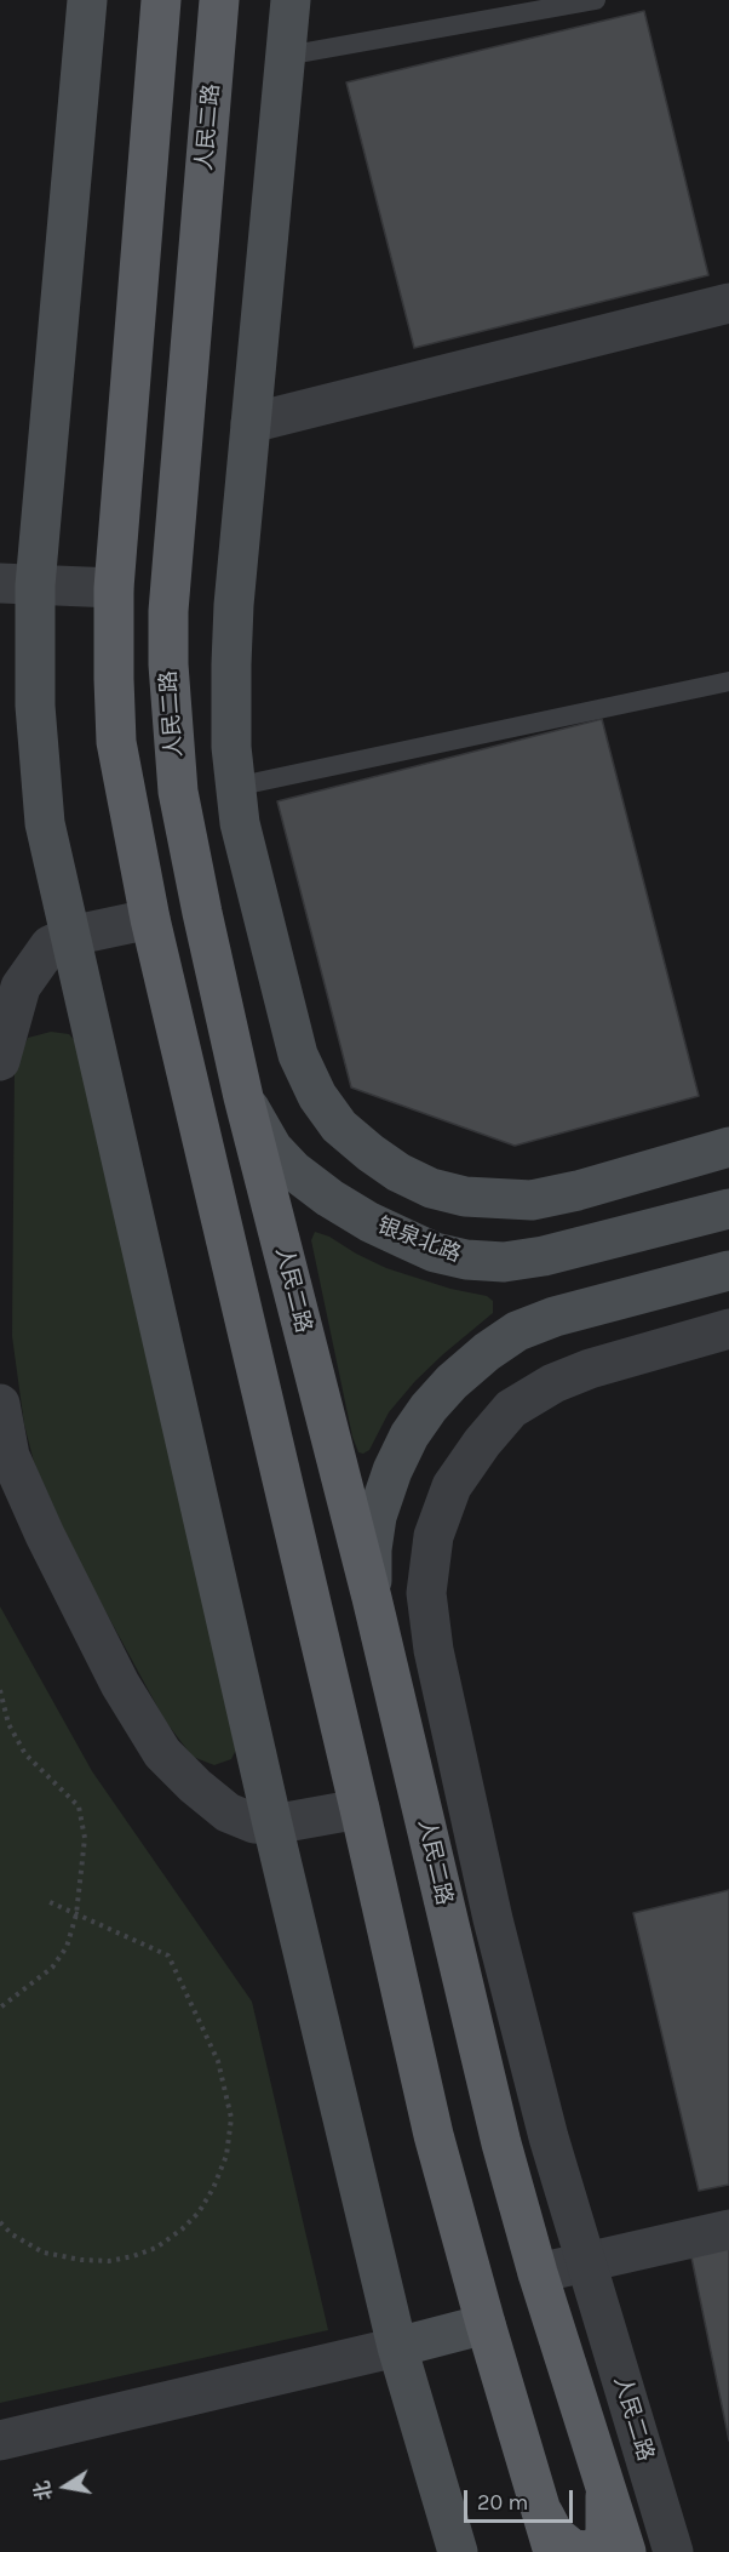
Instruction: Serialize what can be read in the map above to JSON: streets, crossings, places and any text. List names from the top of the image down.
{
  "streets": {
    "main road": ["人民二路", "银泉北路"]
  },
  "crossings": [
    ["人民二路", "银泉北路"]
  ],
  "scale_bar": "20 m",
  "north": "left"
}
